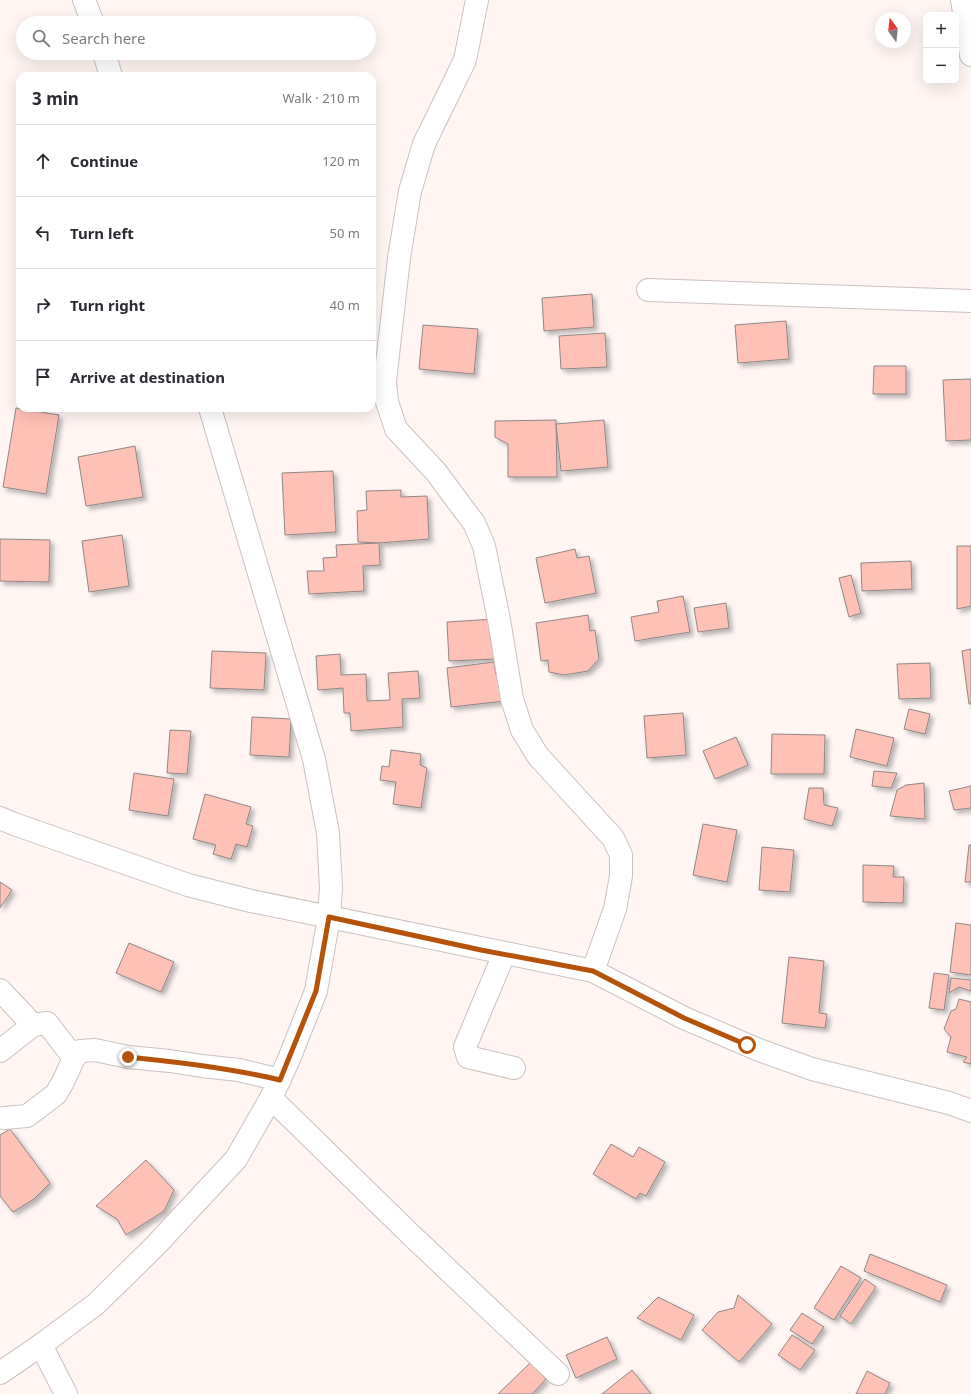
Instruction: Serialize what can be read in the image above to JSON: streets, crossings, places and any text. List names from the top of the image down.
{
  "north": "top",
  "page": {
    "map_buttons": ["+", "−"],
    "search": "Search here",
    "heading": ["3 min", "Walk · 210 m"],
    "list": [
      ["Continue", "120 m"],
      ["Turn left", "50 m"],
      ["Turn right", "40 m"],
      "Arrive at destination"
    ]
  }
}
